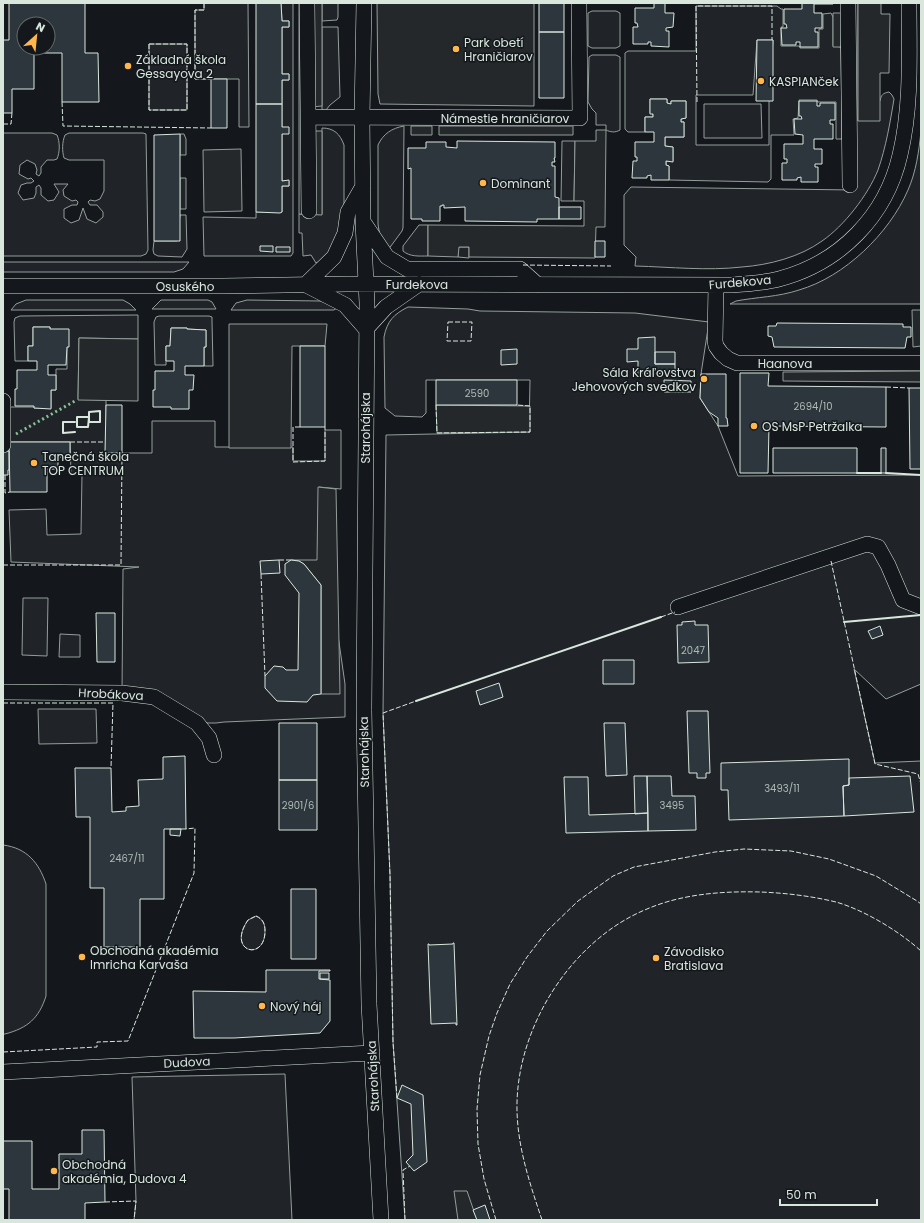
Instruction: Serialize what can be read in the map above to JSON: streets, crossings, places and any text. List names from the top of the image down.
{
  "streets": {
    "street": [
      "Námestie hraničiarov",
      "Furdekova",
      "Osuského",
      "Haanova",
      "Starohájska",
      "Hrobákova",
      "Dudova"
    ]
  },
  "crossings": [
    ["Furdekova", "Osuského"],
    ["Furdekova", "Haanova"],
    ["Furdekova", "Starohájska"],
    ["Osuského", "Starohájska"],
    ["Starohájska", "Dudova"]
  ],
  "places": [
    "Park obetí Hraničiarov",
    "Základná škola Gessayova 2",
    "KASPIANček",
    "Dominant",
    "Sála Kráľovstva Jehovových svedkov",
    "OS MsP Petržalka",
    "Tanečná škola TOP CENTRUM",
    "Obchodná akadémia Imricha Karvaša",
    "Závodisko Bratislava",
    "Nový háj",
    "Obchodná akadémia, Dudova 4"
  ],
  "house_numbers": [
    "2590",
    "2694/10",
    "2047",
    "3493/11",
    "2901/6",
    "3495",
    "2467/11"
  ],
  "scale_bar": "50 m",
  "north": "top right"
}
